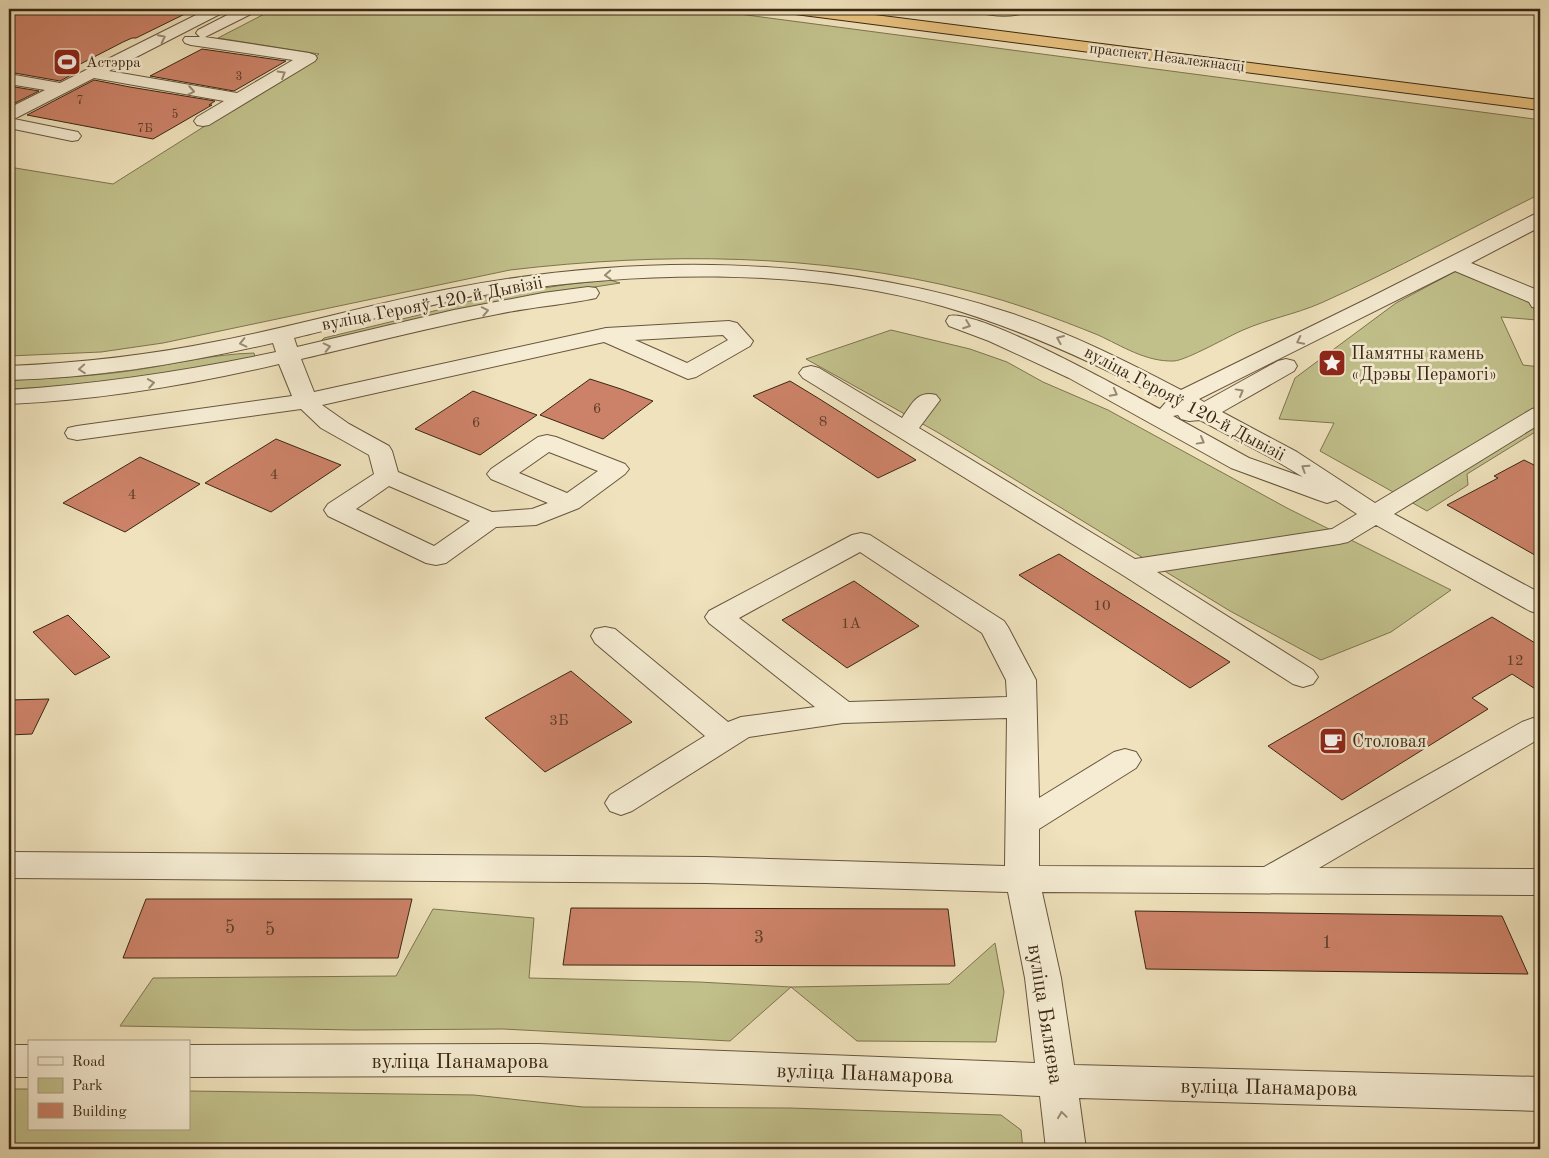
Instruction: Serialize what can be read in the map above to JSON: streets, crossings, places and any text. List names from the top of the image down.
{
  "streets": {
    "highway": ["праспект Незалежнасці"],
    "street": ["вуліца Герояў 120-й Дывізіі", "вуліца Бяляева", "вуліца Панамарова"]
  },
  "crossings": [
    ["вуліца Бяляева", "вуліца Панамарова"]
  ],
  "places": {
    "sports": ["Астэрра"],
    "place": ["Памятны камень «Дрэвы Перамогі»"],
    "cafe": ["Столовая"]
  },
  "house_numbers": [
    "3",
    "7",
    "5",
    "7Б",
    "6",
    "8",
    "6",
    "4",
    "4",
    "10",
    "1А",
    "12",
    "3Б",
    "5",
    "5",
    "3",
    "1"
  ],
  "legend": ["Road", "Park", "Building"]
}
